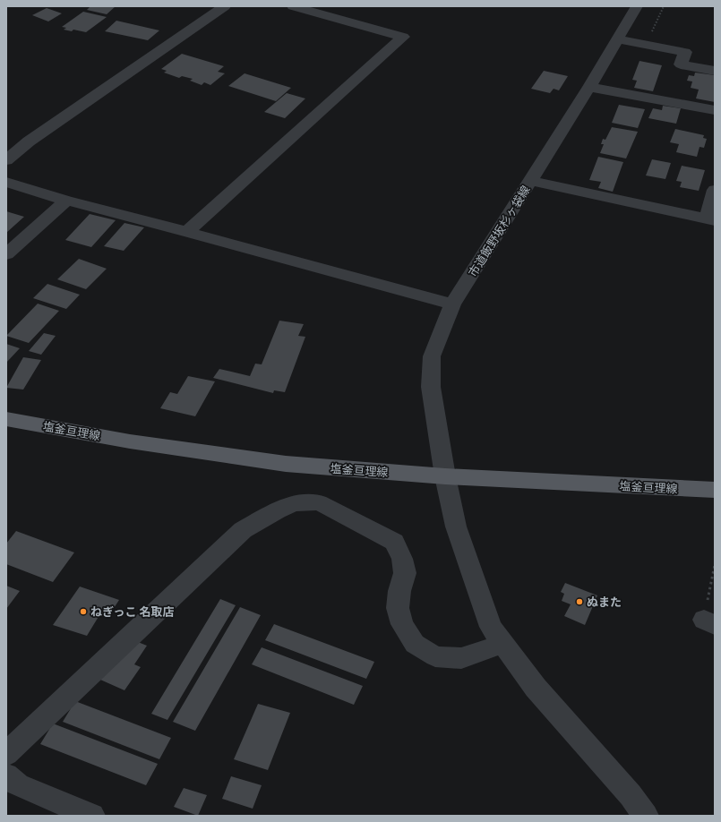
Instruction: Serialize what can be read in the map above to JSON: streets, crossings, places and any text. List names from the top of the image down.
{
  "streets": {
    "main road": ["塩釜亘理線"],
    "street": ["市道飯野坂杉ヶ袋線"]
  },
  "crossings": [
    ["市道飯野坂杉ヶ袋線", "塩釜亘理線"]
  ],
  "places": ["ぬまた", "ねぎっこ 名取店"]
}
